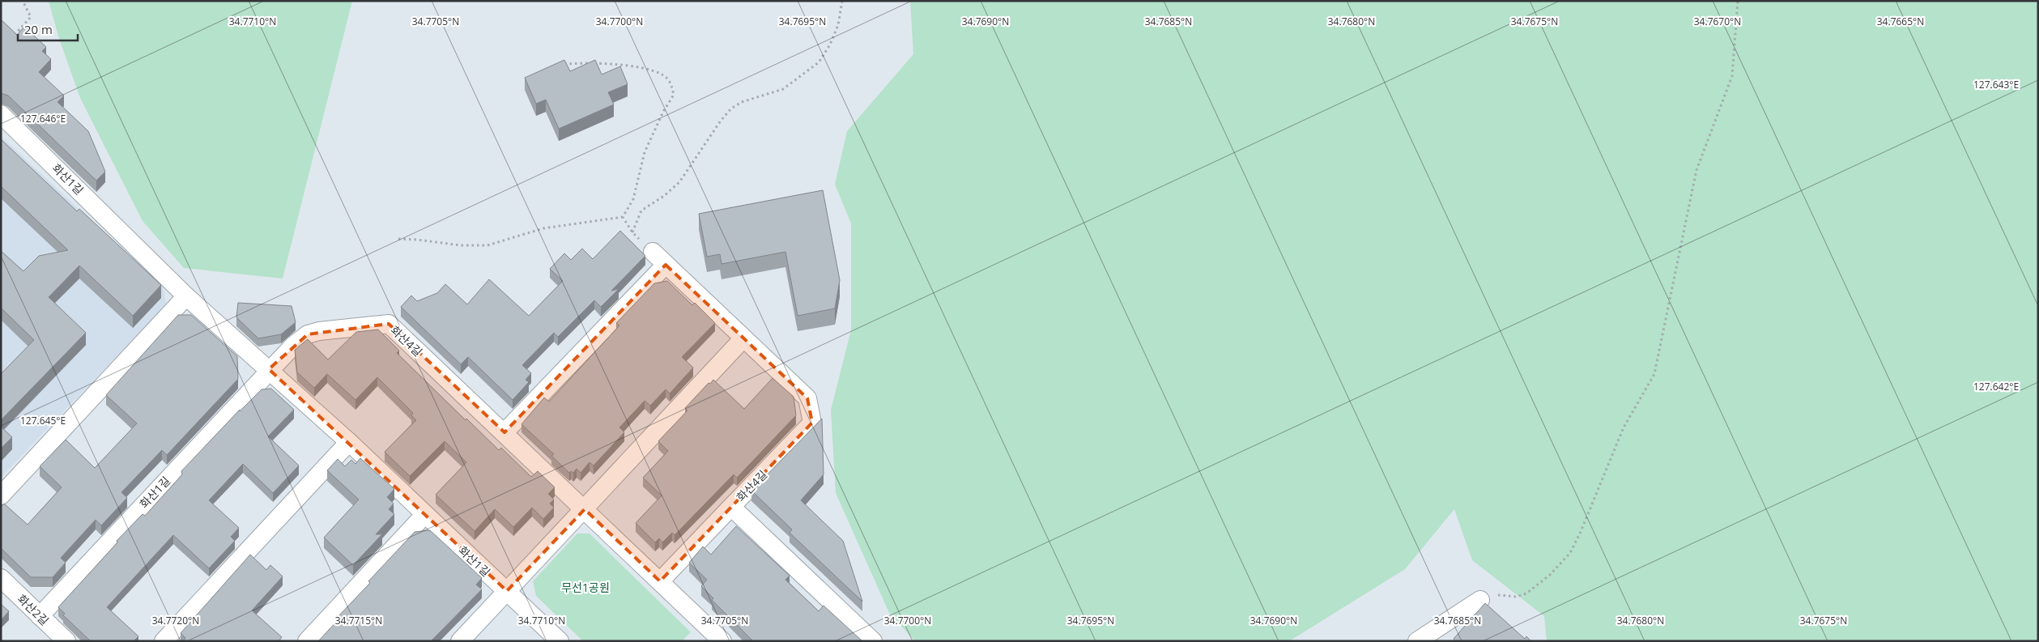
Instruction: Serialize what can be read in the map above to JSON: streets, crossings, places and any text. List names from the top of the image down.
{
  "streets": {
    "street": ["화산1길", "화산4길", "화산2길"]
  },
  "crossings": [
    ["화산1길", "화산4길"],
    ["화산1길", "화산2길"]
  ],
  "parks": ["무선1공원"],
  "scale_bar": "20 m",
  "coordinates": [
    "34.7665°N",
    "34.7710°N",
    "34.7705°N",
    "34.7700°N",
    "34.7695°N",
    "34.7690°N",
    "34.7685°N",
    "34.7680°N",
    "34.7675°N",
    "34.7670°N",
    "127.643°E",
    "127.646°E",
    "127.642°E",
    "127.645°E",
    "34.7720°N",
    "34.7715°N"
  ]
}
